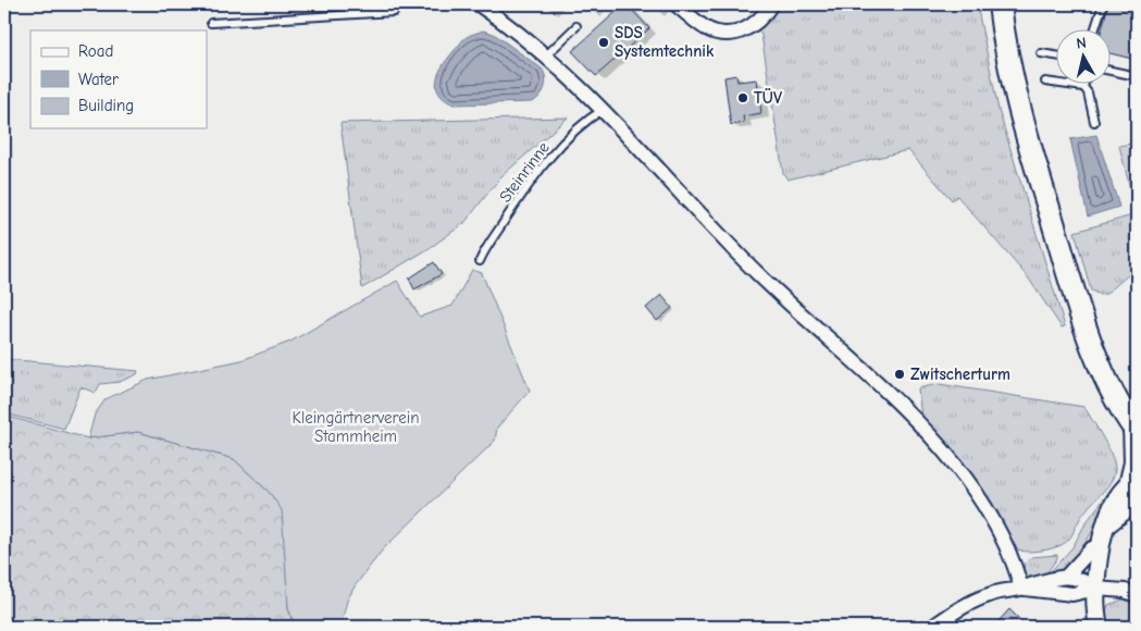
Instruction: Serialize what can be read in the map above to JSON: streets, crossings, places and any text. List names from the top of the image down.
{
  "streets": {
    "lane": ["Steinrinne"]
  },
  "parks": ["Kleingärtnerverein Stammheim"],
  "places": ["SDS Systemtechnik", "TÜV", "Zwitscherturm"],
  "legend": ["Road", "Water", "Building"],
  "north": "top"
}
